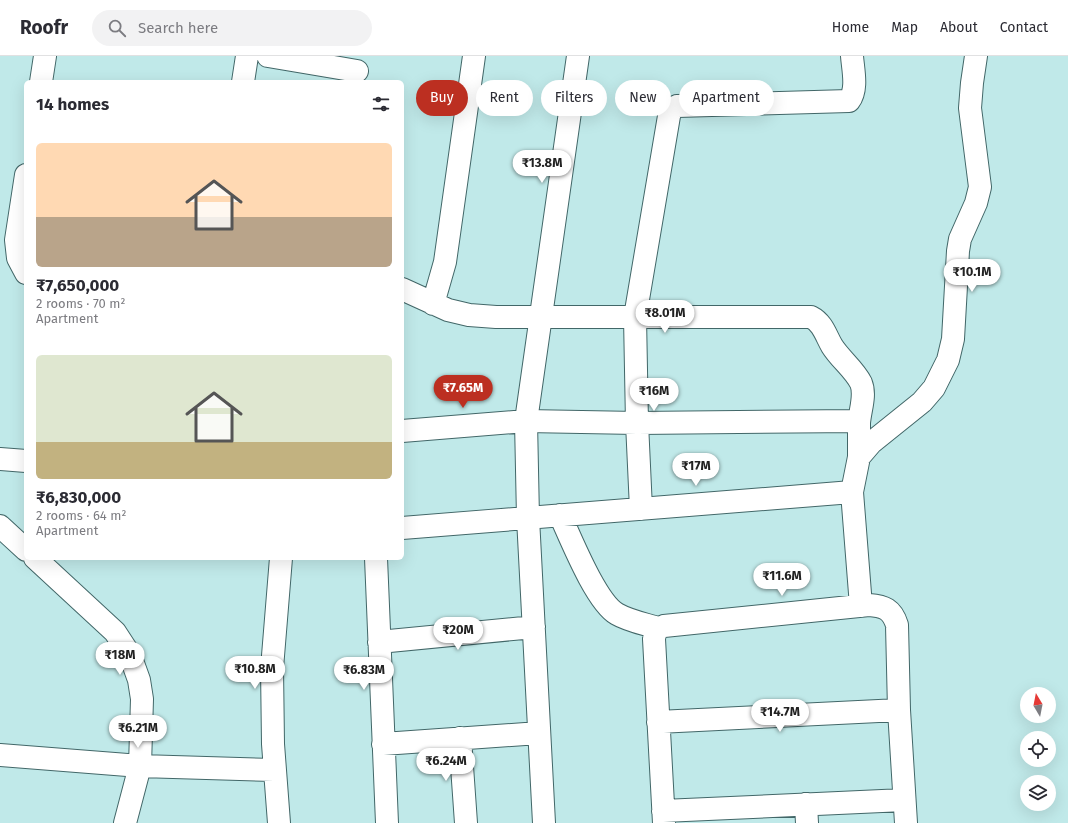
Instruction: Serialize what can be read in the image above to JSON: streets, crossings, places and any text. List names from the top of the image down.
{
  "north": "top",
  "page": {
    "header": "Roofr",
    "search": "Search here",
    "nav": [
      "Home",
      "Map",
      "About",
      "Contact"
    ],
    "chip": [
      "Buy",
      "Rent",
      "Filters",
      "New",
      "Apartment"
    ],
    "heading": "14 homes",
    "list": [
      {
        "name": "₹7,650,000",
        "note": "2 rooms · 70 m² · Apartment"
      },
      {
        "name": "₹6,830,000",
        "note": "2 rooms · 64 m² · Apartment"
      }
    ],
    "price": [
      "₹13.8M",
      "₹10.1M",
      "₹8.01M",
      "₹7.65M",
      "₹16M",
      "₹17M",
      "₹11.6M",
      "₹20M",
      "₹18M",
      "₹10.8M",
      "₹6.83M",
      "₹14.7M",
      "₹6.21M",
      "₹6.24M"
    ]
  }
}
